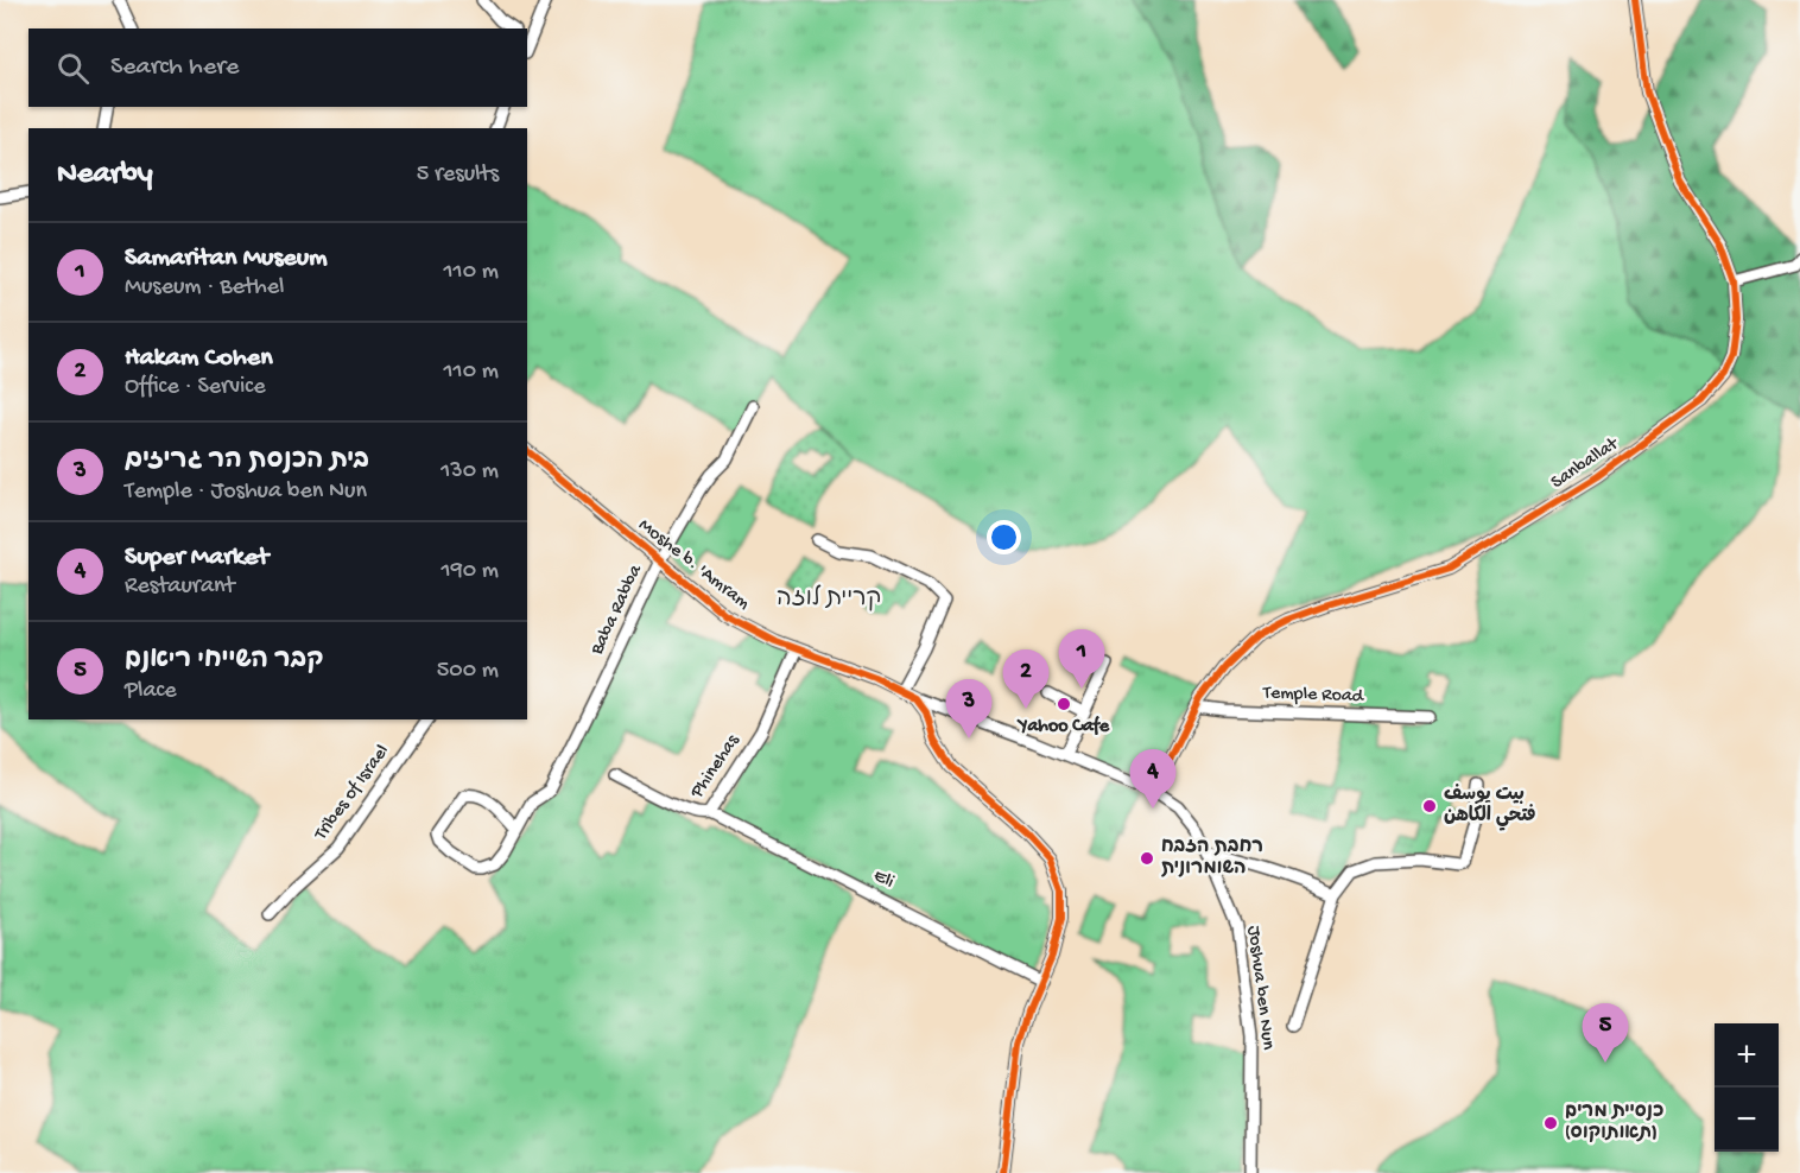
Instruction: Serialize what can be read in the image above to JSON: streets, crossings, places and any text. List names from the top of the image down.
{
  "streets": {
    "street": [
      "Sanballat",
      "Moshe b. 'Amram",
      "Baba Rabba",
      "Temple Road",
      "Phinehas",
      "Tribes of Israel",
      "Eli",
      "Joshua ben Nun"
    ]
  },
  "crossings": [
    ["Sanballat", "Temple Road"],
    ["Sanballat", "Joshua ben Nun"],
    ["Moshe b. 'Amram", "Baba Rabba"],
    ["Moshe b. 'Amram", "Phinehas"],
    ["Moshe b. 'Amram", "Joshua ben Nun"],
    ["Phinehas", "Eli"]
  ],
  "districts": ["קריית לוזה"],
  "places": [
    "Yahoo Cafe",
    "بيت يوسف فتحي الكاهن",
    "רחבת הזבח השומרונית",
    "כנסיית מרים (תאותוקוס)"
  ],
  "page": {
    "search": "Search here",
    "heading": ["Nearby", "5 results"],
    "list": [
      {
        "mark": "1",
        "name": "Samaritan Museum",
        "note": "Museum · Bethel",
        "value": "110 m"
      },
      {
        "mark": "2",
        "name": "Hakam Cohen",
        "note": "Office · Service",
        "value": "110 m"
      },
      {
        "mark": "3",
        "name": "בית הכנסת הר גריזים",
        "note": "Temple · Joshua ben Nun",
        "value": "130 m"
      },
      {
        "mark": "4",
        "name": "Super Market",
        "note": "Restaurant",
        "value": "190 m"
      },
      {
        "mark": "5",
        "name": "קבר השייח' ר'אנם",
        "note": "Place",
        "value": "500 m"
      }
    ],
    "pins": [
      "1",
      "2",
      "3",
      "4",
      "5"
    ],
    "map_buttons": ["+", "−"]
  }
}
